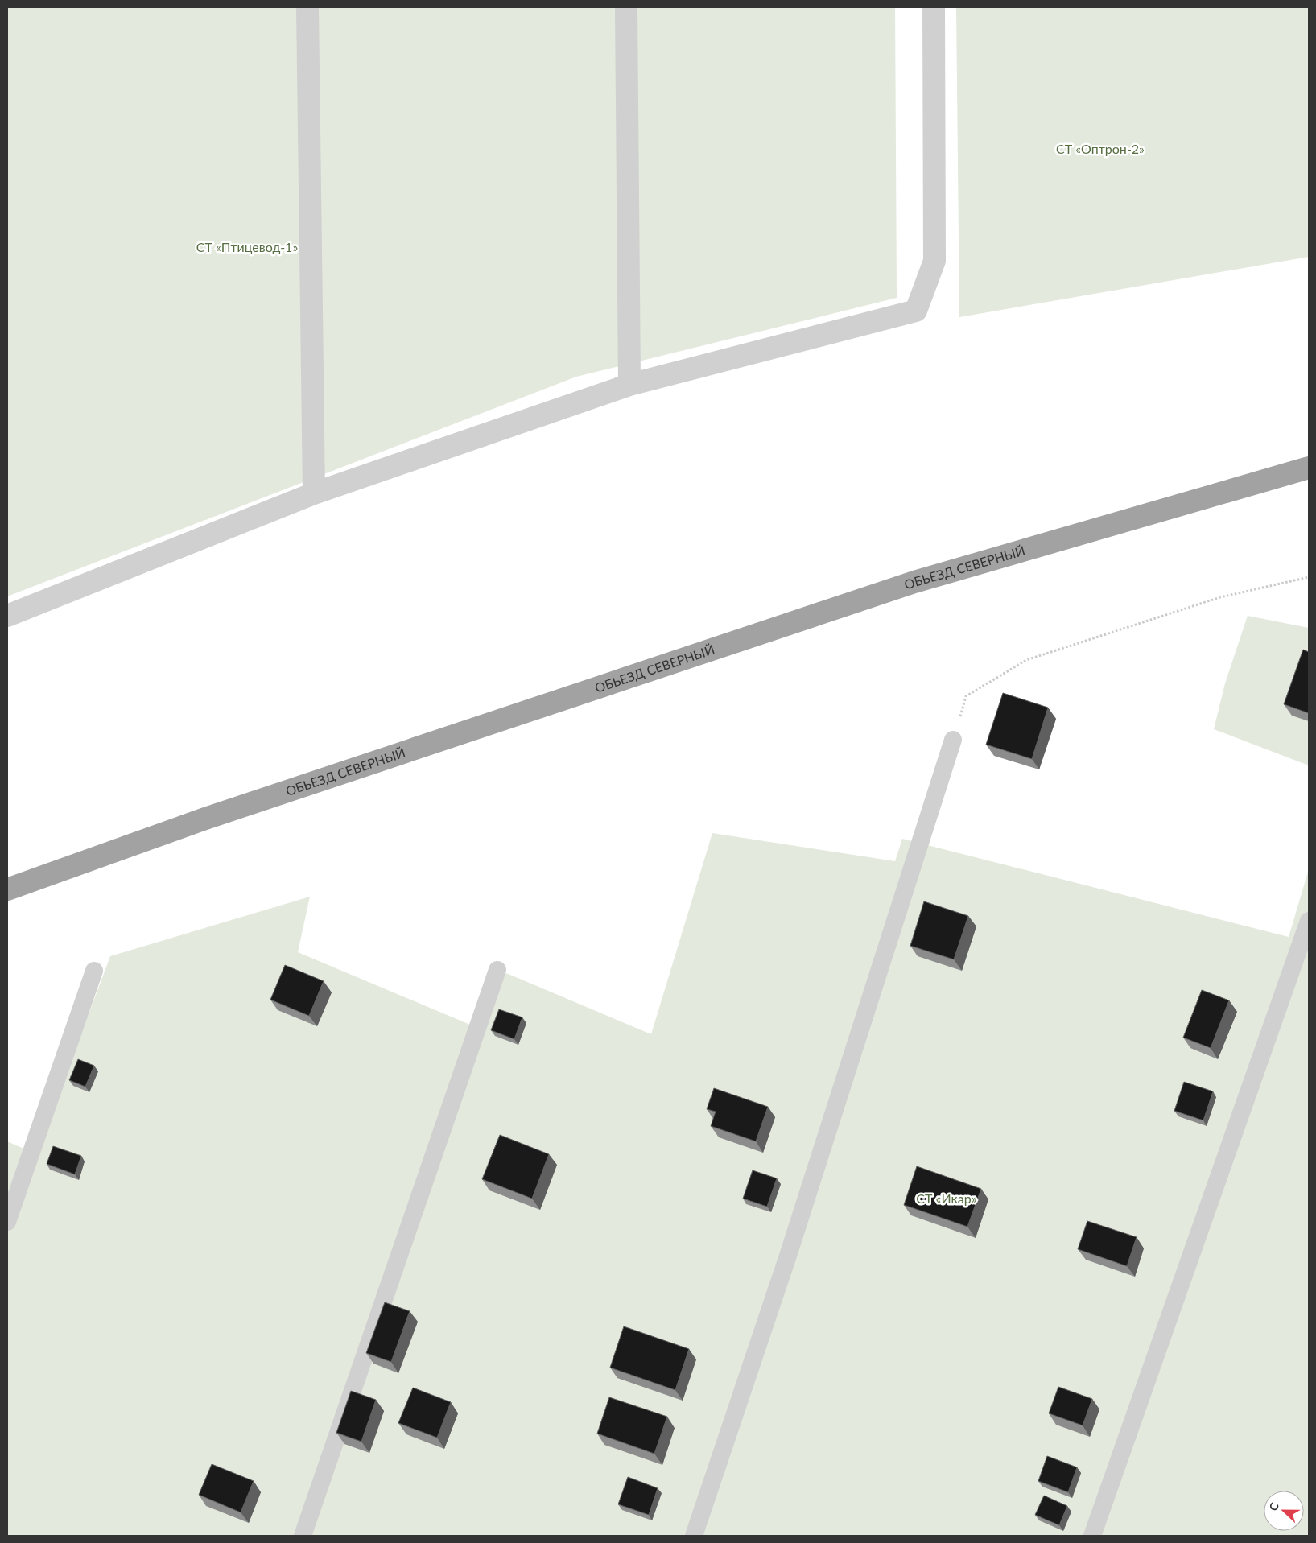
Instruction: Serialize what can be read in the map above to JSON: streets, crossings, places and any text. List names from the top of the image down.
{
  "streets": {
    "highway": ["ОБЬЕЗД СЕВЕРНЫЙ"]
  },
  "parks": ["СТ «Оптрон-2»", "СТ «Птицевод-1»", "СТ «Икар»"],
  "north": "left"
}
